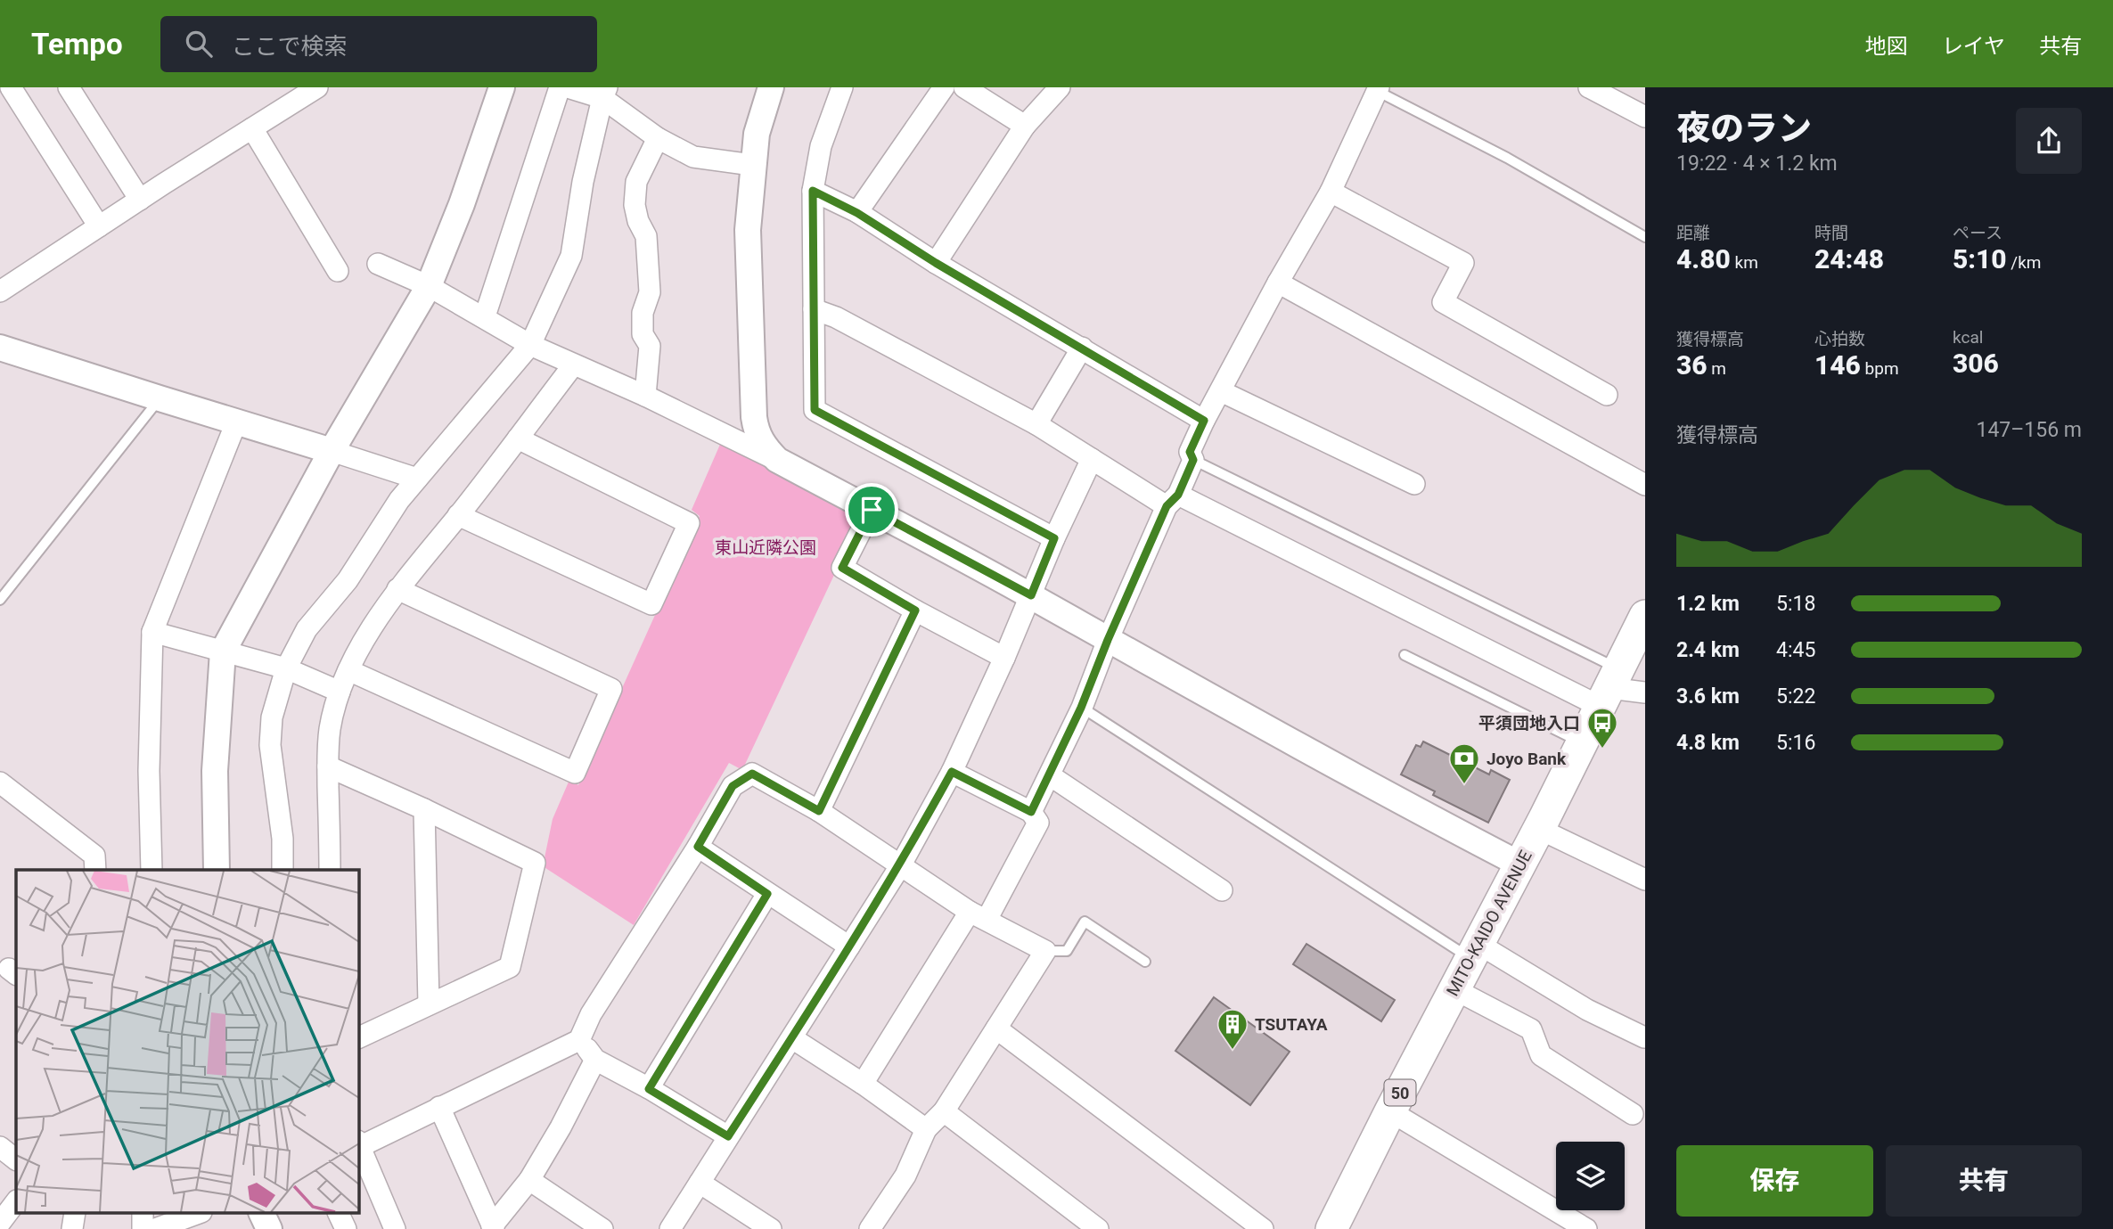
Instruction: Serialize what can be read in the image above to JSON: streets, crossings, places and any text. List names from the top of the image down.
{
  "streets": {
    "main road": ["MITO-KAIDO AVENUE", "50"]
  },
  "parks": ["東山近隣公園"],
  "places": {
    "bus stop": ["平須団地入口"],
    "bank": ["Joyo Bank"],
    "building": ["TSUTAYA"]
  },
  "page": {
    "header": "Tempo",
    "search": "ここで検索",
    "nav": ["地図", "レイヤ", "共有"],
    "heading": ["夜のラン", "19:22 · 4 × 1.2 km"],
    "stats": [
      ["距離", "4.80 km"],
      ["時間", "24:48"],
      ["ペース", "5:10 /km"],
      ["獲得標高", "36 m"],
      ["心拍数", "146 bpm"],
      ["kcal", "306"]
    ],
    "chart": ["獲得標高", "147–156 m"],
    "list": [
      {
        "name": "1.2 km",
        "note": "5:18"
      },
      {
        "name": "2.4 km",
        "note": "4:45"
      },
      {
        "name": "3.6 km",
        "note": "5:22"
      },
      {
        "name": "4.8 km",
        "note": "5:16"
      }
    ],
    "buttons": ["保存", "共有"]
  }
}
